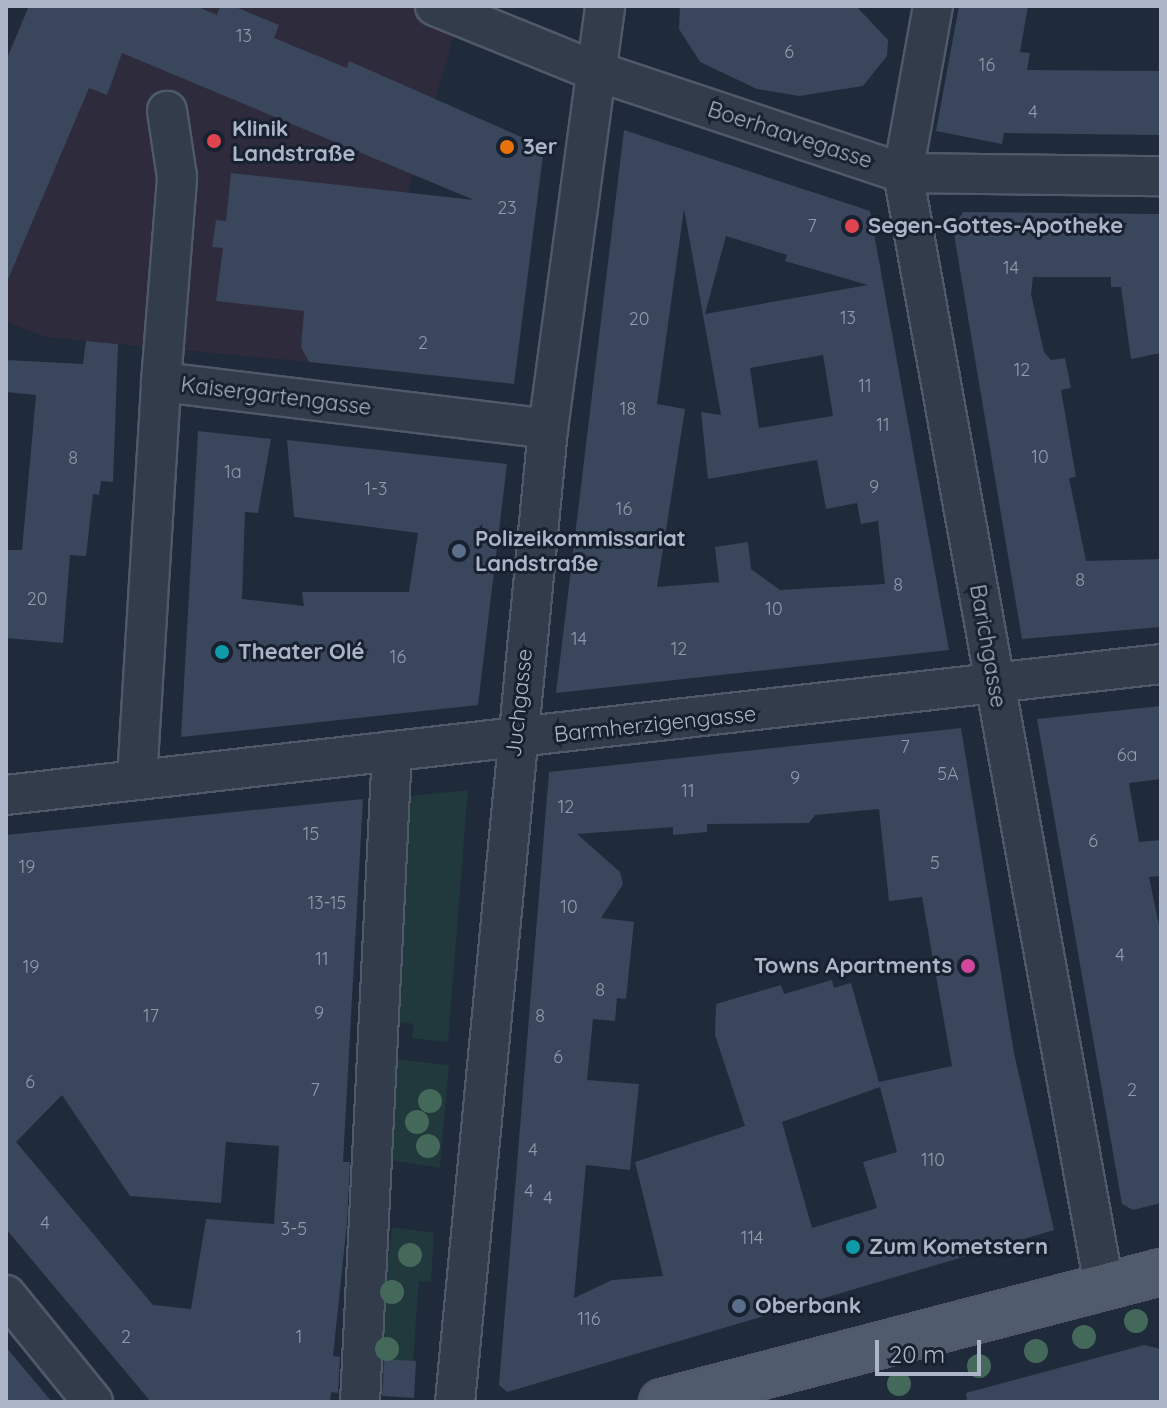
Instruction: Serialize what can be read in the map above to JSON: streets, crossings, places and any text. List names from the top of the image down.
{
  "streets": {
    "street": [
      "Boerhaavegasse",
      "Kaisergartengasse",
      "Barichgasse",
      "Juchgasse",
      "Barmherzigengasse"
    ]
  },
  "crossings": [
    ["Boerhaavegasse", "Barichgasse"],
    ["Boerhaavegasse", "Juchgasse"],
    ["Kaisergartengasse", "Juchgasse"],
    ["Kaisergartengasse", "Barmherzigengasse"],
    ["Barichgasse", "Barmherzigengasse"],
    ["Juchgasse", "Barmherzigengasse"]
  ],
  "places": [
    "Klinik Landstraße",
    "3er",
    "Segen-Gottes-Apotheke",
    "Polizeikommissariat Landstraße",
    "Theater Olé",
    "Towns Apartments",
    "Zum Kometstern",
    "Oberbank"
  ],
  "house_numbers": [
    "13",
    "6",
    "16",
    "4",
    "23",
    "7",
    "14",
    "13",
    "20",
    "2",
    "12",
    "11",
    "18",
    "11",
    "10",
    "8",
    "1a",
    "9",
    "1-3",
    "16",
    "8",
    "8",
    "20",
    "10",
    "14",
    "12",
    "16",
    "7",
    "6a",
    "5A",
    "9",
    "11",
    "12",
    "15",
    "6",
    "5",
    "19",
    "13-15",
    "10",
    "4",
    "11",
    "19",
    "8",
    "9",
    "17",
    "8",
    "6",
    "6",
    "7",
    "2",
    "4",
    "110",
    "4",
    "4",
    "4",
    "3-5",
    "114",
    "116",
    "2",
    "1"
  ],
  "scale_bar": "20 m"
}
